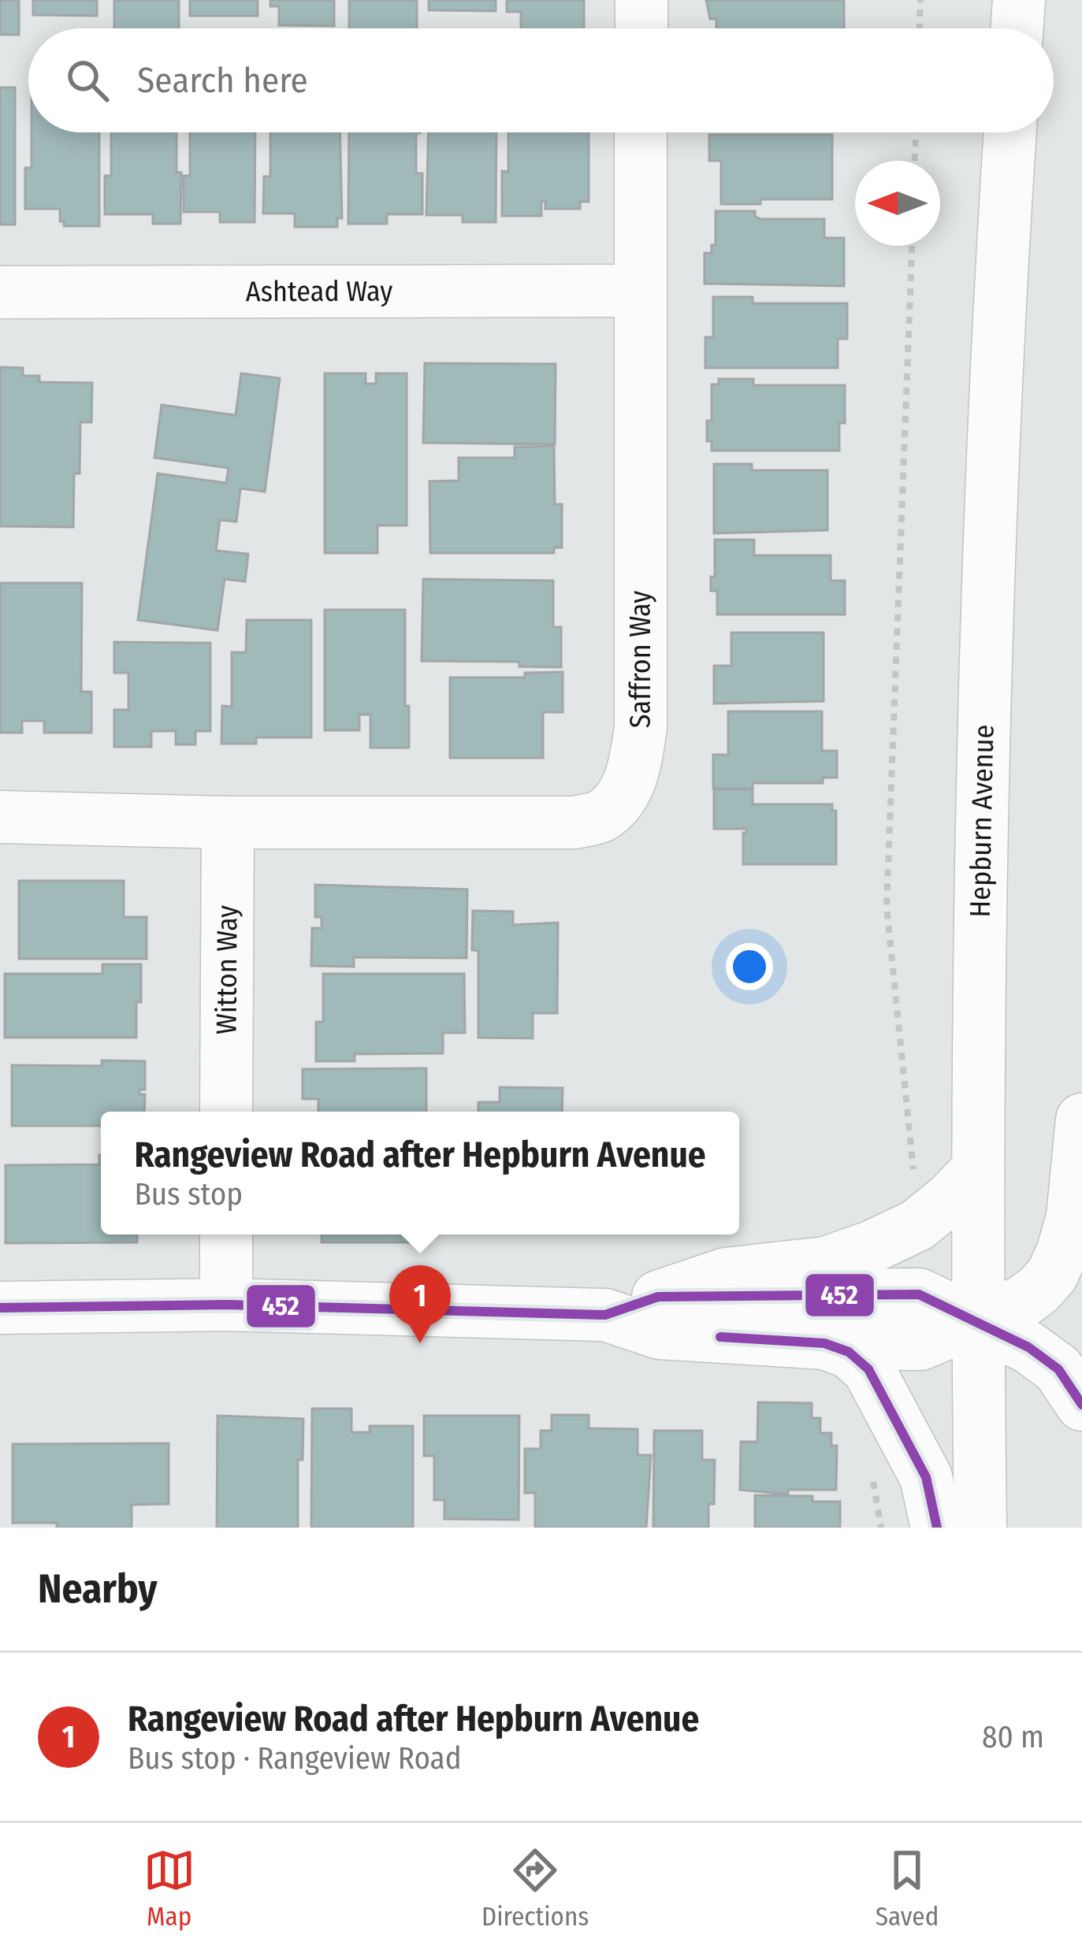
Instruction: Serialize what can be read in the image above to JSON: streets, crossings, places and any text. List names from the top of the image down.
{
  "streets": {
    "street": [
      "Ashtead Way",
      "Saffron Way",
      "Hepburn Avenue",
      "Witton Way"
    ]
  },
  "crossings": [
    ["Ashtead Way", "Saffron Way"],
    ["Saffron Way", "Witton Way"]
  ],
  "lines": ["transit line 452"],
  "north": "left",
  "page": {
    "search": "Search here",
    "popup": ["Rangeview Road after Hepburn Avenue", "Bus stop"],
    "pins": "1",
    "heading": "Nearby",
    "list": [
      {
        "mark": "1",
        "name": "Rangeview Road after Hepburn Avenue",
        "note": "Bus stop · Rangeview Road",
        "value": "80 m"
      }
    ],
    "nav": ["Map", "Directions", "Saved"]
  }
}
